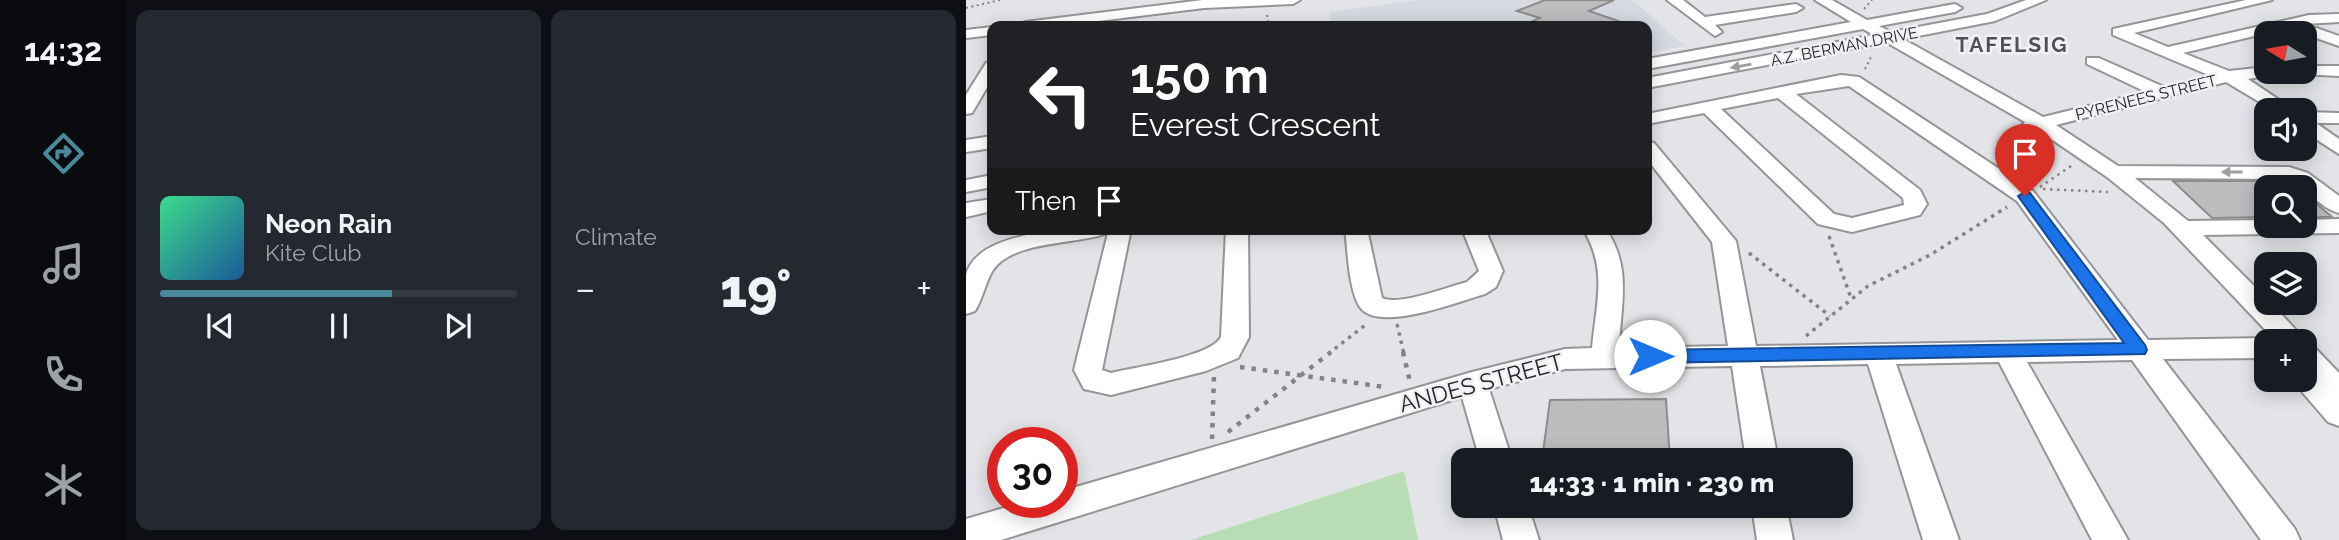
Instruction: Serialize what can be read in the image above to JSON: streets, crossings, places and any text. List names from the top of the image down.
{
  "streets": {
    "street": ["A.Z. BERMAN DRIVE", "PYRENEES STREET", "ANDES STREET"]
  },
  "districts": ["TAFELSIG"],
  "north": "left",
  "page": {
    "tabs": "14:32",
    "tile": "Climate",
    "map_buttons": "+",
    "turn": ["150 m", "Everest Crescent"],
    "then": "Then",
    "song": ["Neon Rain", "Kite Club"],
    "heat": ["−", "19°", "+"],
    "limit": "30",
    "trip": "14:33 · 1 min · 230 m"
  }
}
